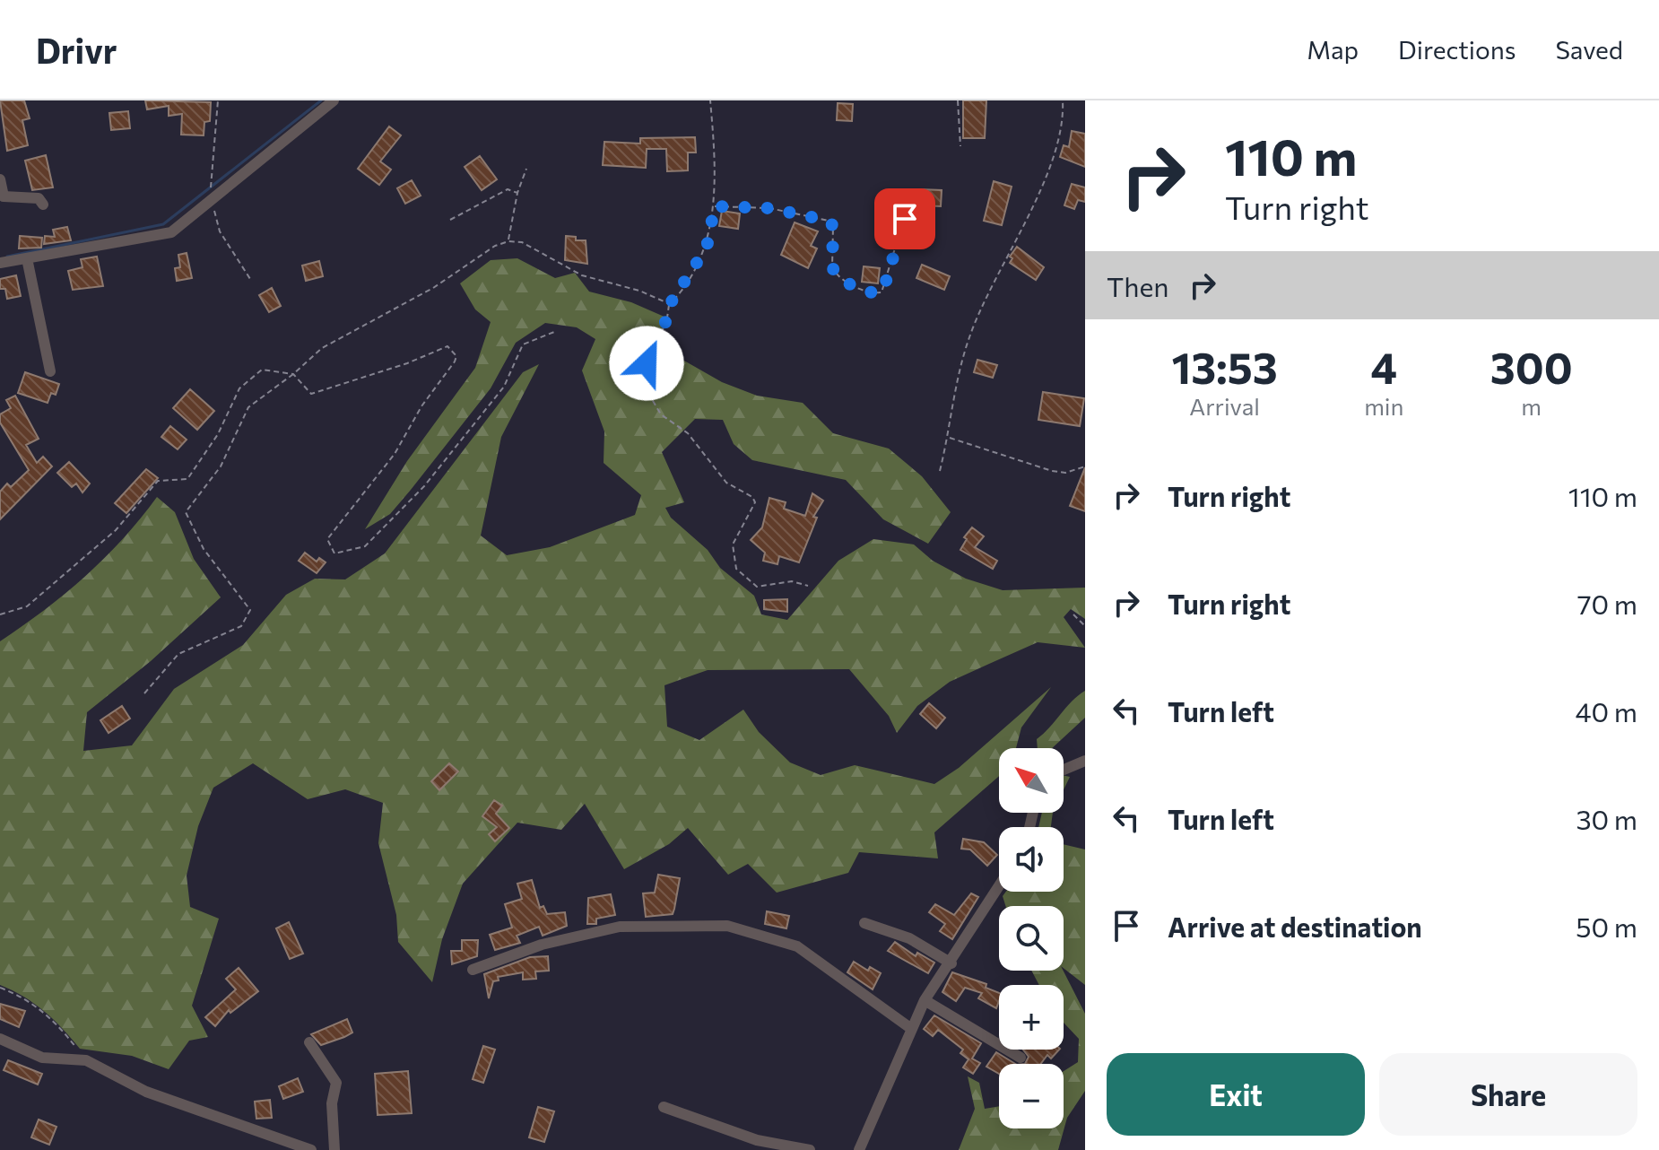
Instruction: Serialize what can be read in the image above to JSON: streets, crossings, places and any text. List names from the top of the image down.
{
  "north": "top left",
  "page": {
    "header": "Drivr",
    "nav": ["Map", "Directions", "Saved"],
    "turn": ["110 m", "Turn right"],
    "then": "Then",
    "eta": [
      "13:53",
      "Arrival",
      "4",
      "min",
      "300",
      "m"
    ],
    "list": [
      {
        "name": "Turn right",
        "value": "110 m"
      },
      {
        "name": "Turn right",
        "value": "70 m"
      },
      {
        "name": "Turn left",
        "value": "40 m"
      },
      {
        "name": "Turn left",
        "value": "30 m"
      },
      {
        "name": "Arrive at destination",
        "value": "50 m"
      }
    ],
    "map_buttons": ["+", "−"],
    "buttons": ["Exit", "Share"]
  }
}
